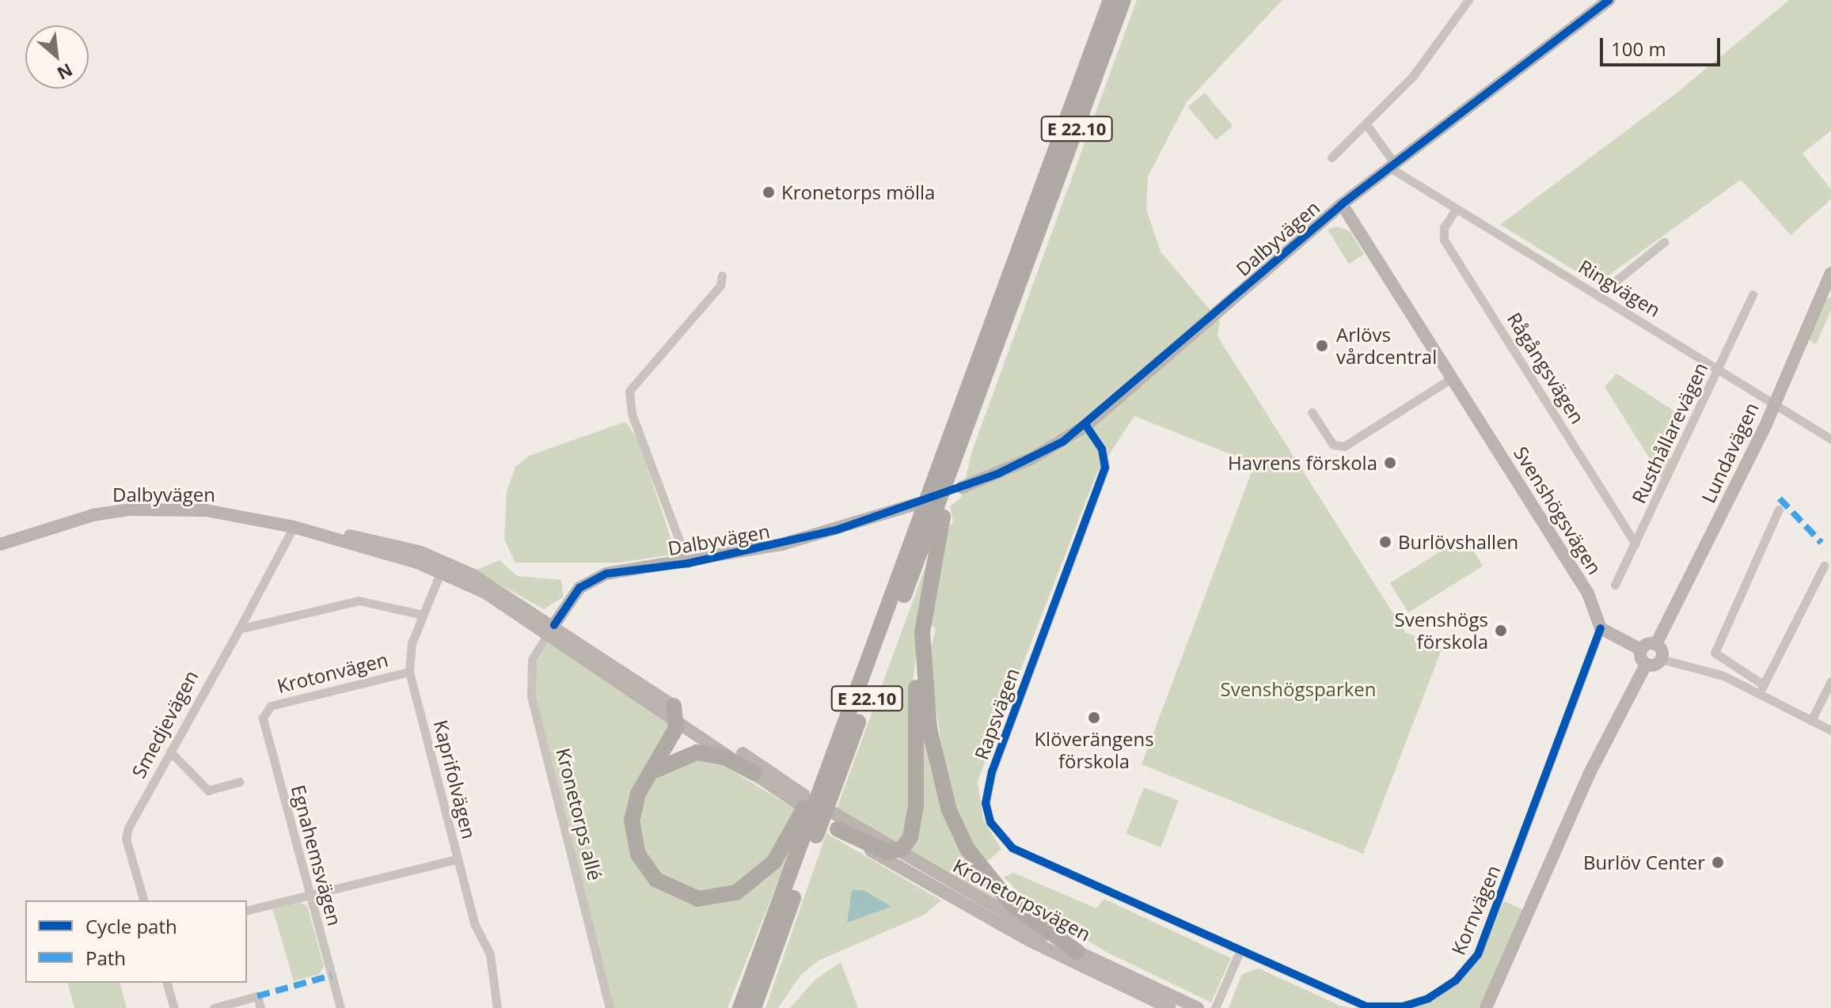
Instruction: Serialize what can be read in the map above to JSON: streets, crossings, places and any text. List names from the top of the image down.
{
  "streets": {
    "highway": ["E 22.10"],
    "main road": [
      "Dalbyvägen",
      "Lundavägen",
      "Svenshögsvägen",
      "Kronetorpsvägen"
    ],
    "street": [
      "Ringvägen",
      "Rågångsvägen",
      "Rusthållarevägen",
      "Krotonvägen",
      "Rapsvägen",
      "Smedjevägen",
      "Kaprifolvägen",
      "Kronetorps allé",
      "Egnahemsvägen",
      "Kornvägen"
    ]
  },
  "crossings": [
    ["Dalbyvägen", "Ringvägen"],
    ["Dalbyvägen", "Svenshögsvägen"],
    ["Dalbyvägen", "Rapsvägen"],
    ["Dalbyvägen", "Smedjevägen"],
    ["Dalbyvägen", "Kaprifolvägen"],
    ["Dalbyvägen", "Kronetorps allé"],
    ["Ringvägen", "Rågångsvägen"],
    ["Ringvägen", "Rusthållarevägen"],
    ["Ringvägen", "Lundavägen"],
    ["Rågångsvägen", "Rusthållarevägen"],
    ["Svenshögsvägen", "Kornvägen"],
    ["Krotonvägen", "Kaprifolvägen"],
    ["Krotonvägen", "Egnahemsvägen"],
    ["Rapsvägen", "Kornvägen"]
  ],
  "parks": ["Svenshögsparken"],
  "places": [
    "Kronetorps mölla",
    "Arlövs vårdcentral",
    "Havrens förskola",
    "Burlövshallen",
    "Svenshögs förskola",
    "Klöverängens förskola",
    "Burlöv Center"
  ],
  "legend": ["Cycle path", "Path"],
  "scale_bar": "100 m",
  "north": "bottom right"
}
